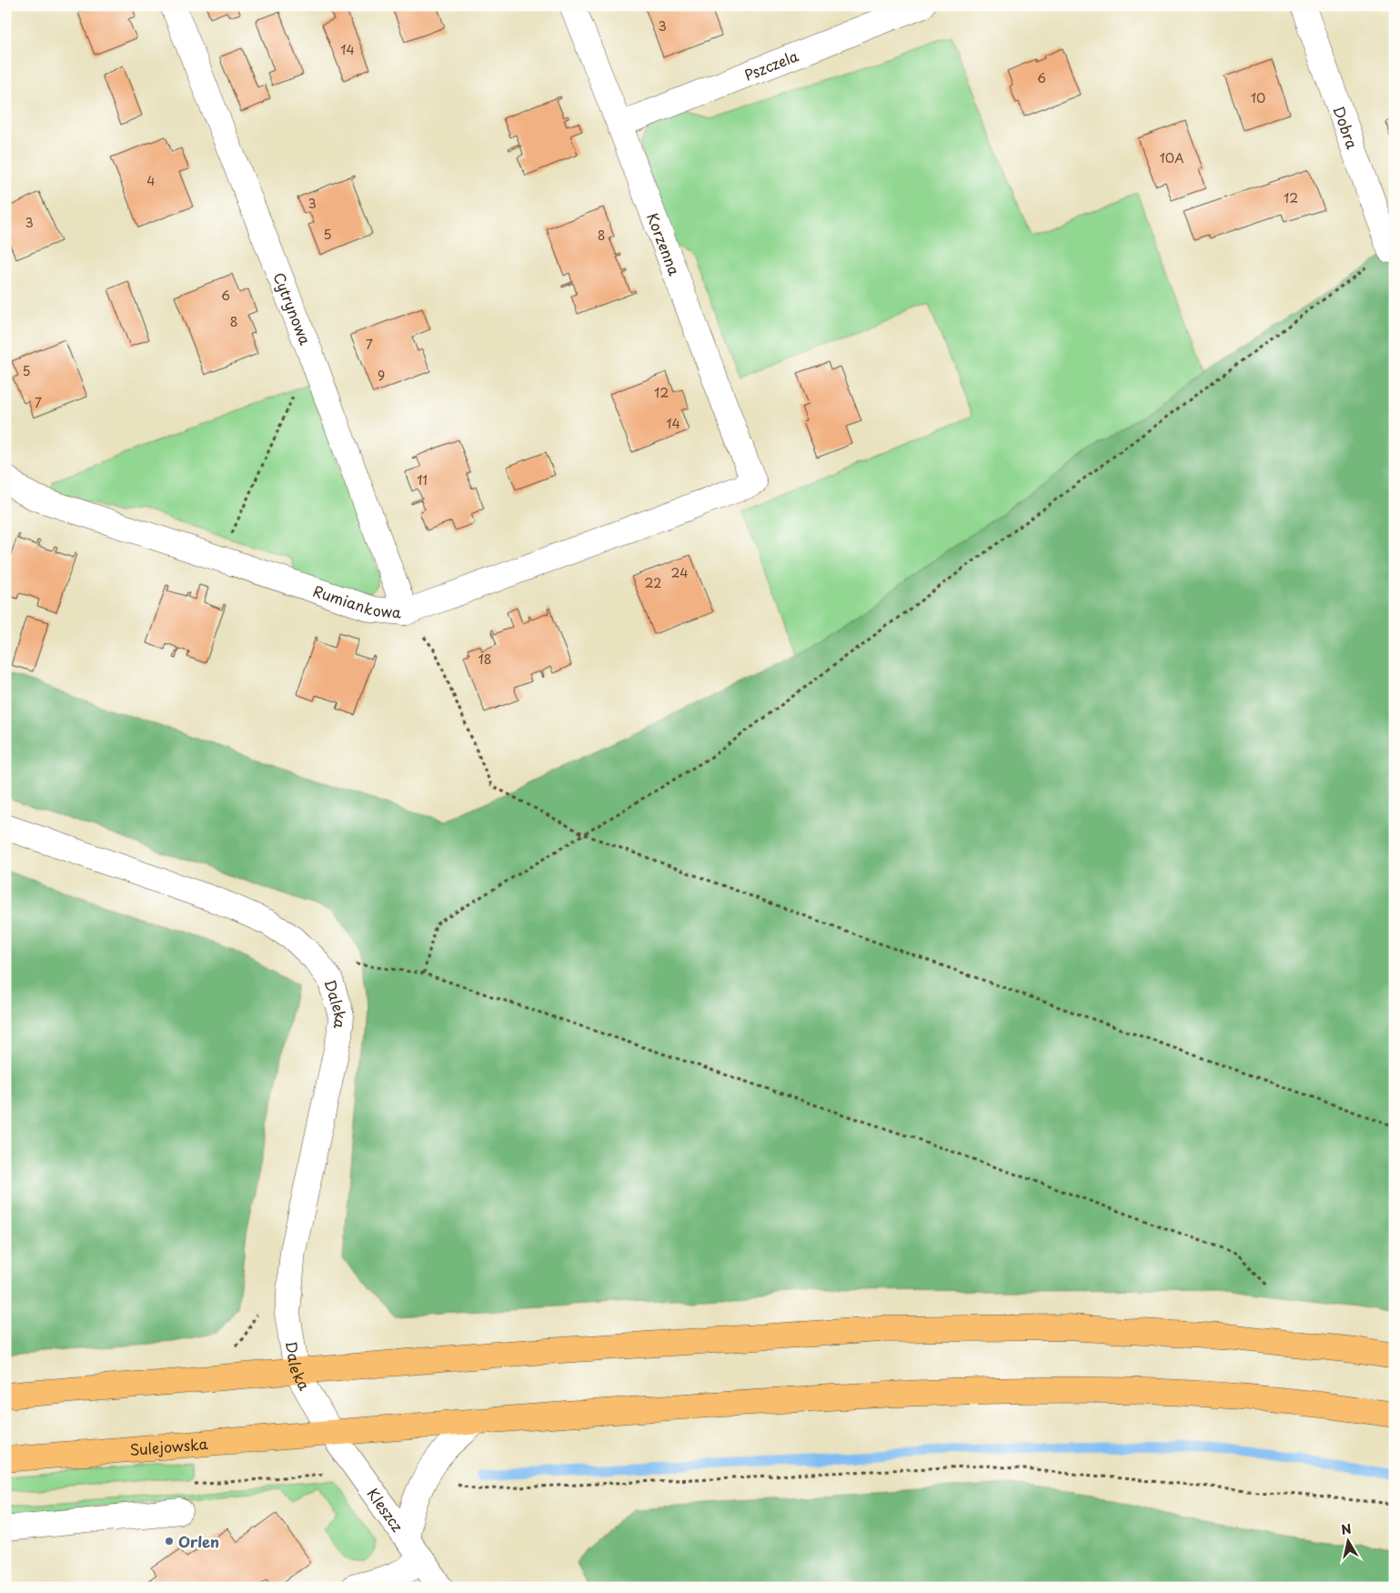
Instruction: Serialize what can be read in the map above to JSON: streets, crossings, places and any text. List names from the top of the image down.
{
  "streets": {
    "main road": ["Sulejowska"],
    "street": [
      "Pszczela",
      "Dobra",
      "Korzenna",
      "Cytrynowa",
      "Rumiankowa",
      "Daleka",
      "Kleszcz"
    ]
  },
  "crossings": [
    ["Pszczela", "Korzenna"],
    ["Korzenna", "Rumiankowa"],
    ["Cytrynowa", "Rumiankowa"],
    ["Daleka", "Sulejowska"],
    ["Daleka", "Kleszcz"],
    ["Sulejowska", "Kleszcz"]
  ],
  "places": ["Orlen"],
  "house_numbers": [
    "3",
    "14",
    "6",
    "10",
    "10A",
    "4",
    "12",
    "3",
    "3",
    "5",
    "8",
    "6",
    "8",
    "7",
    "5",
    "9",
    "12",
    "7",
    "14",
    "11",
    "24",
    "22",
    "18"
  ],
  "north": "top"
}
